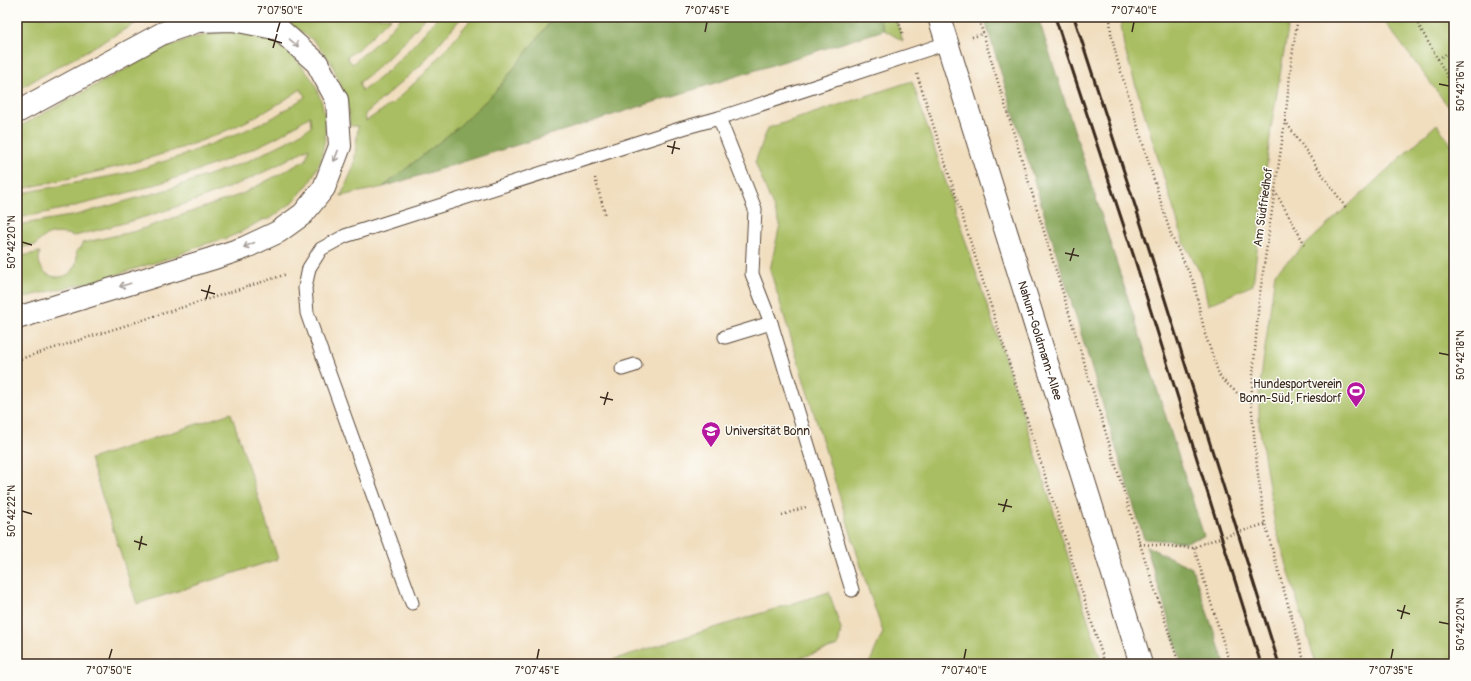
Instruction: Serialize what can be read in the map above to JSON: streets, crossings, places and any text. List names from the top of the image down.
{
  "streets": {
    "main road": ["Nahum-Goldmann-Allee"],
    "path": ["Am Südfriedhof"]
  },
  "places": {
    "sports": ["Hundesportverein Bonn-Süd, Friesdorf"],
    "school or university": ["Universität Bonn"]
  },
  "coordinates": [
    "7°07'50\"E",
    "7°07'45\"E",
    "7°07'40\"E",
    "50°42'16\"N",
    "50°42'20\"N",
    "50°42'18\"N",
    "50°42'22\"N",
    "7°07'35\"E"
  ]
}
